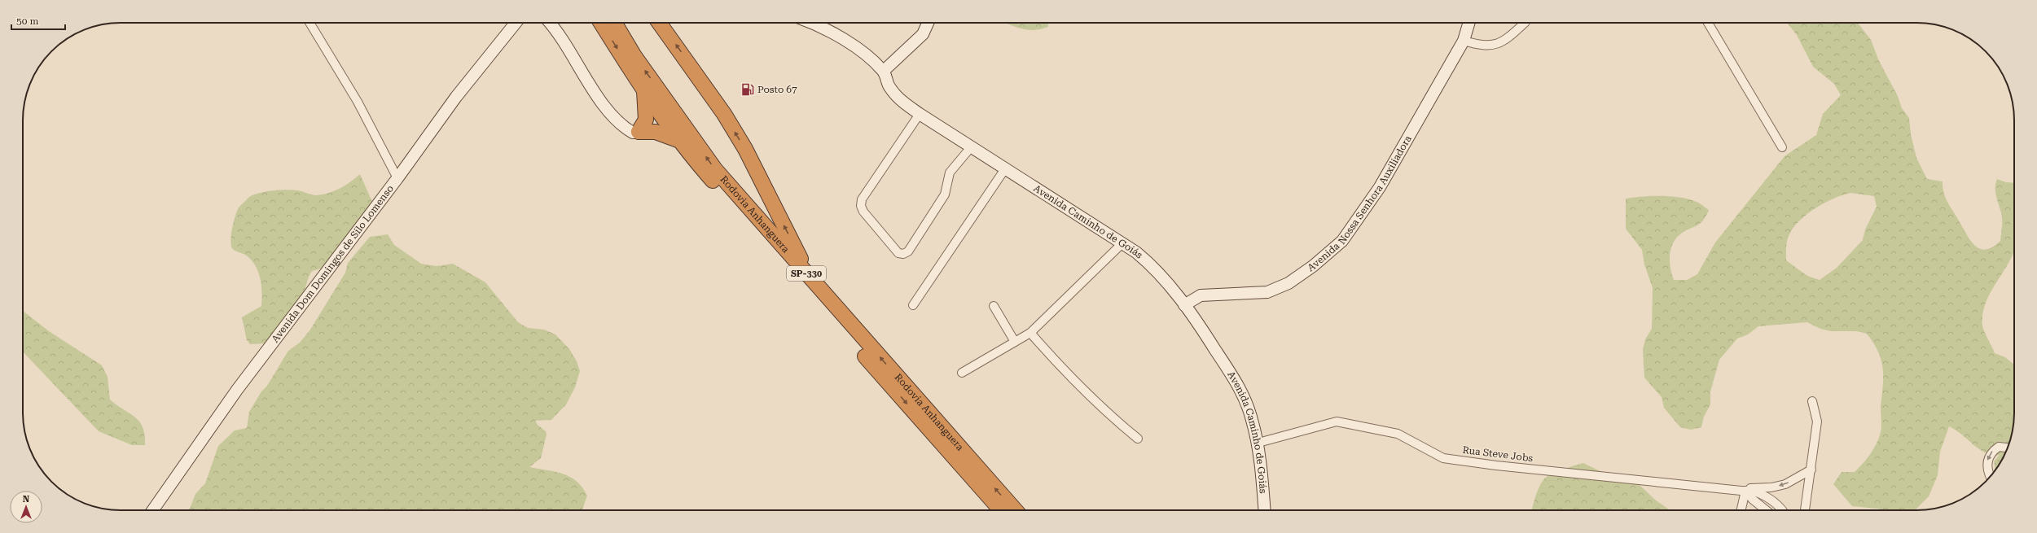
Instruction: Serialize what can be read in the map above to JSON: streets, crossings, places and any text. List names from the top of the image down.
{
  "streets": {
    "highway": ["Rodovia Anhanguera", "SP-330"],
    "street": [
      "Avenida Nossa Senhora Auxiliadora",
      "Avenida Caminho de Goiás",
      "Avenida Dom Domingos de Silo Lomenso",
      "Rua Steve Jobs"
    ]
  },
  "crossings": [
    ["Avenida Nossa Senhora Auxiliadora", "Avenida Caminho de Goiás"],
    ["Avenida Caminho de Goiás", "Rua Steve Jobs"]
  ],
  "places": {
    "fuel station": ["Posto 67"]
  },
  "scale_bar": "50 m",
  "north": "top"
}
